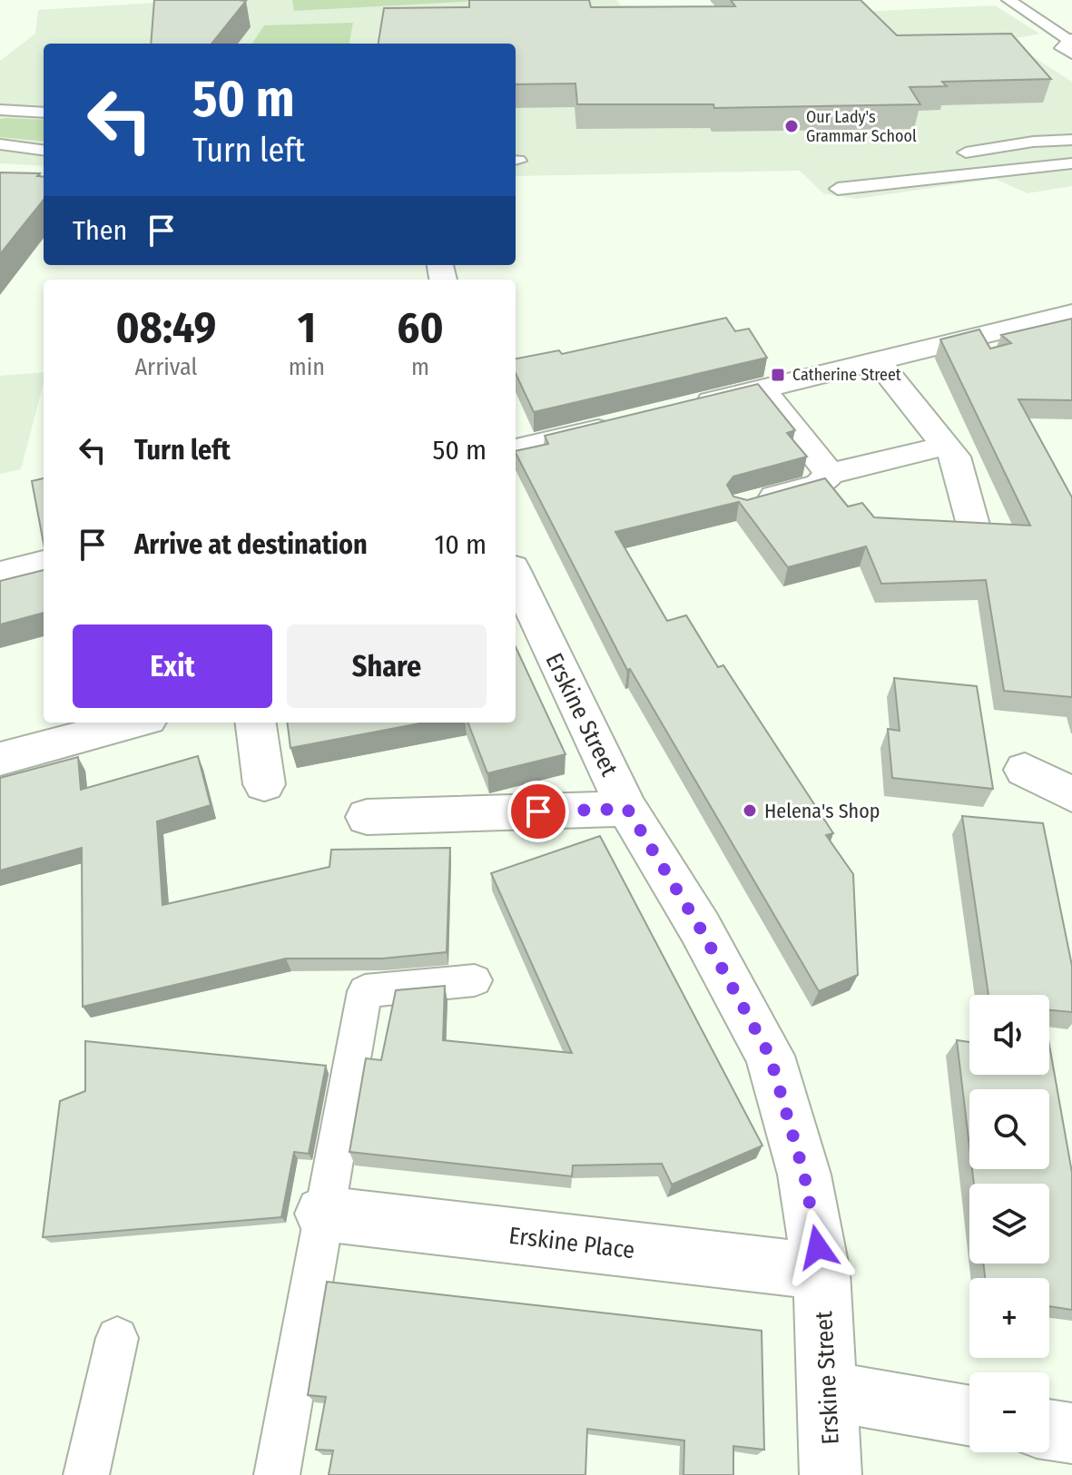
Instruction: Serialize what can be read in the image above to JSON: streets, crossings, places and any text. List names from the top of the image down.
{
  "streets": {
    "street": ["Erskine Street", "Erskine Place"]
  },
  "crossings": [
    ["Erskine Street", "Erskine Place"]
  ],
  "places": {
    "other": ["Our Lady's Grammar School", "Helena's Shop"],
    "transit": ["Catherine Street"]
  },
  "page": {
    "turn": ["50 m", "Turn left"],
    "then": "Then",
    "eta": [
      "08:49",
      "Arrival",
      "1",
      "min",
      "60",
      "m"
    ],
    "list": [
      {
        "name": "Turn left",
        "value": "50 m"
      },
      {
        "name": "Arrive at destination",
        "value": "10 m"
      }
    ],
    "buttons": ["Exit", "Share"],
    "map_buttons": ["+", "−"]
  }
}
